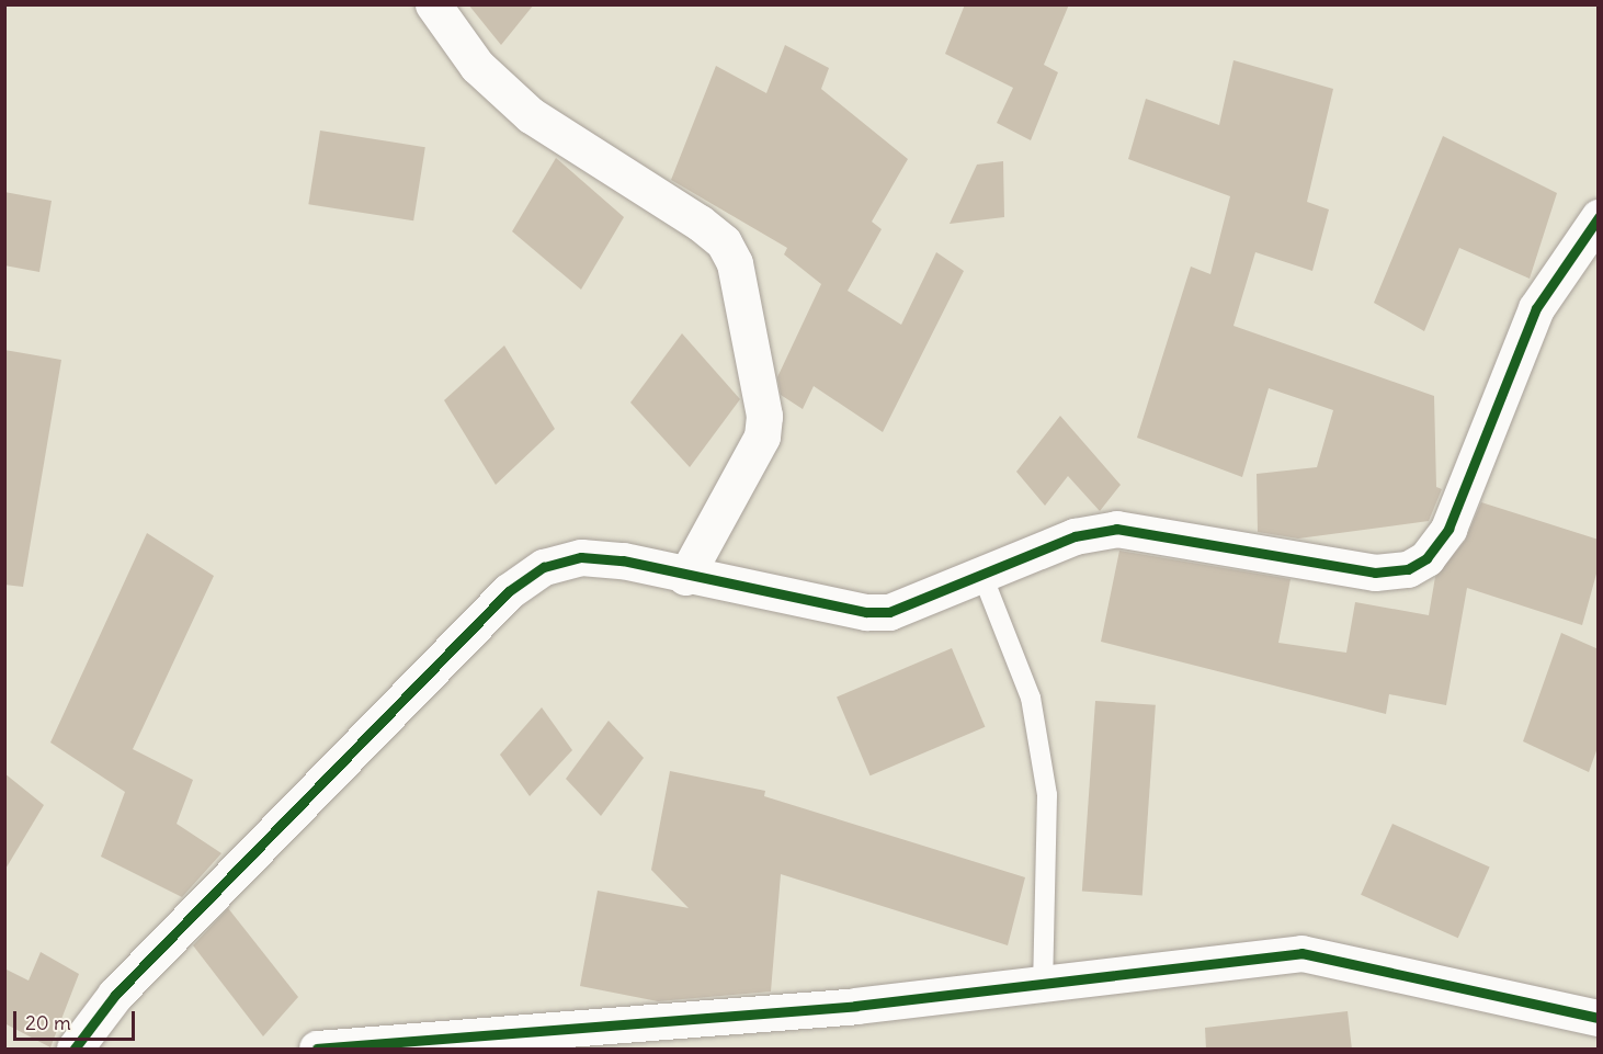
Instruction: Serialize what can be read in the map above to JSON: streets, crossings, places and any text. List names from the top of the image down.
{
  "scale_bar": "20 m"
}
